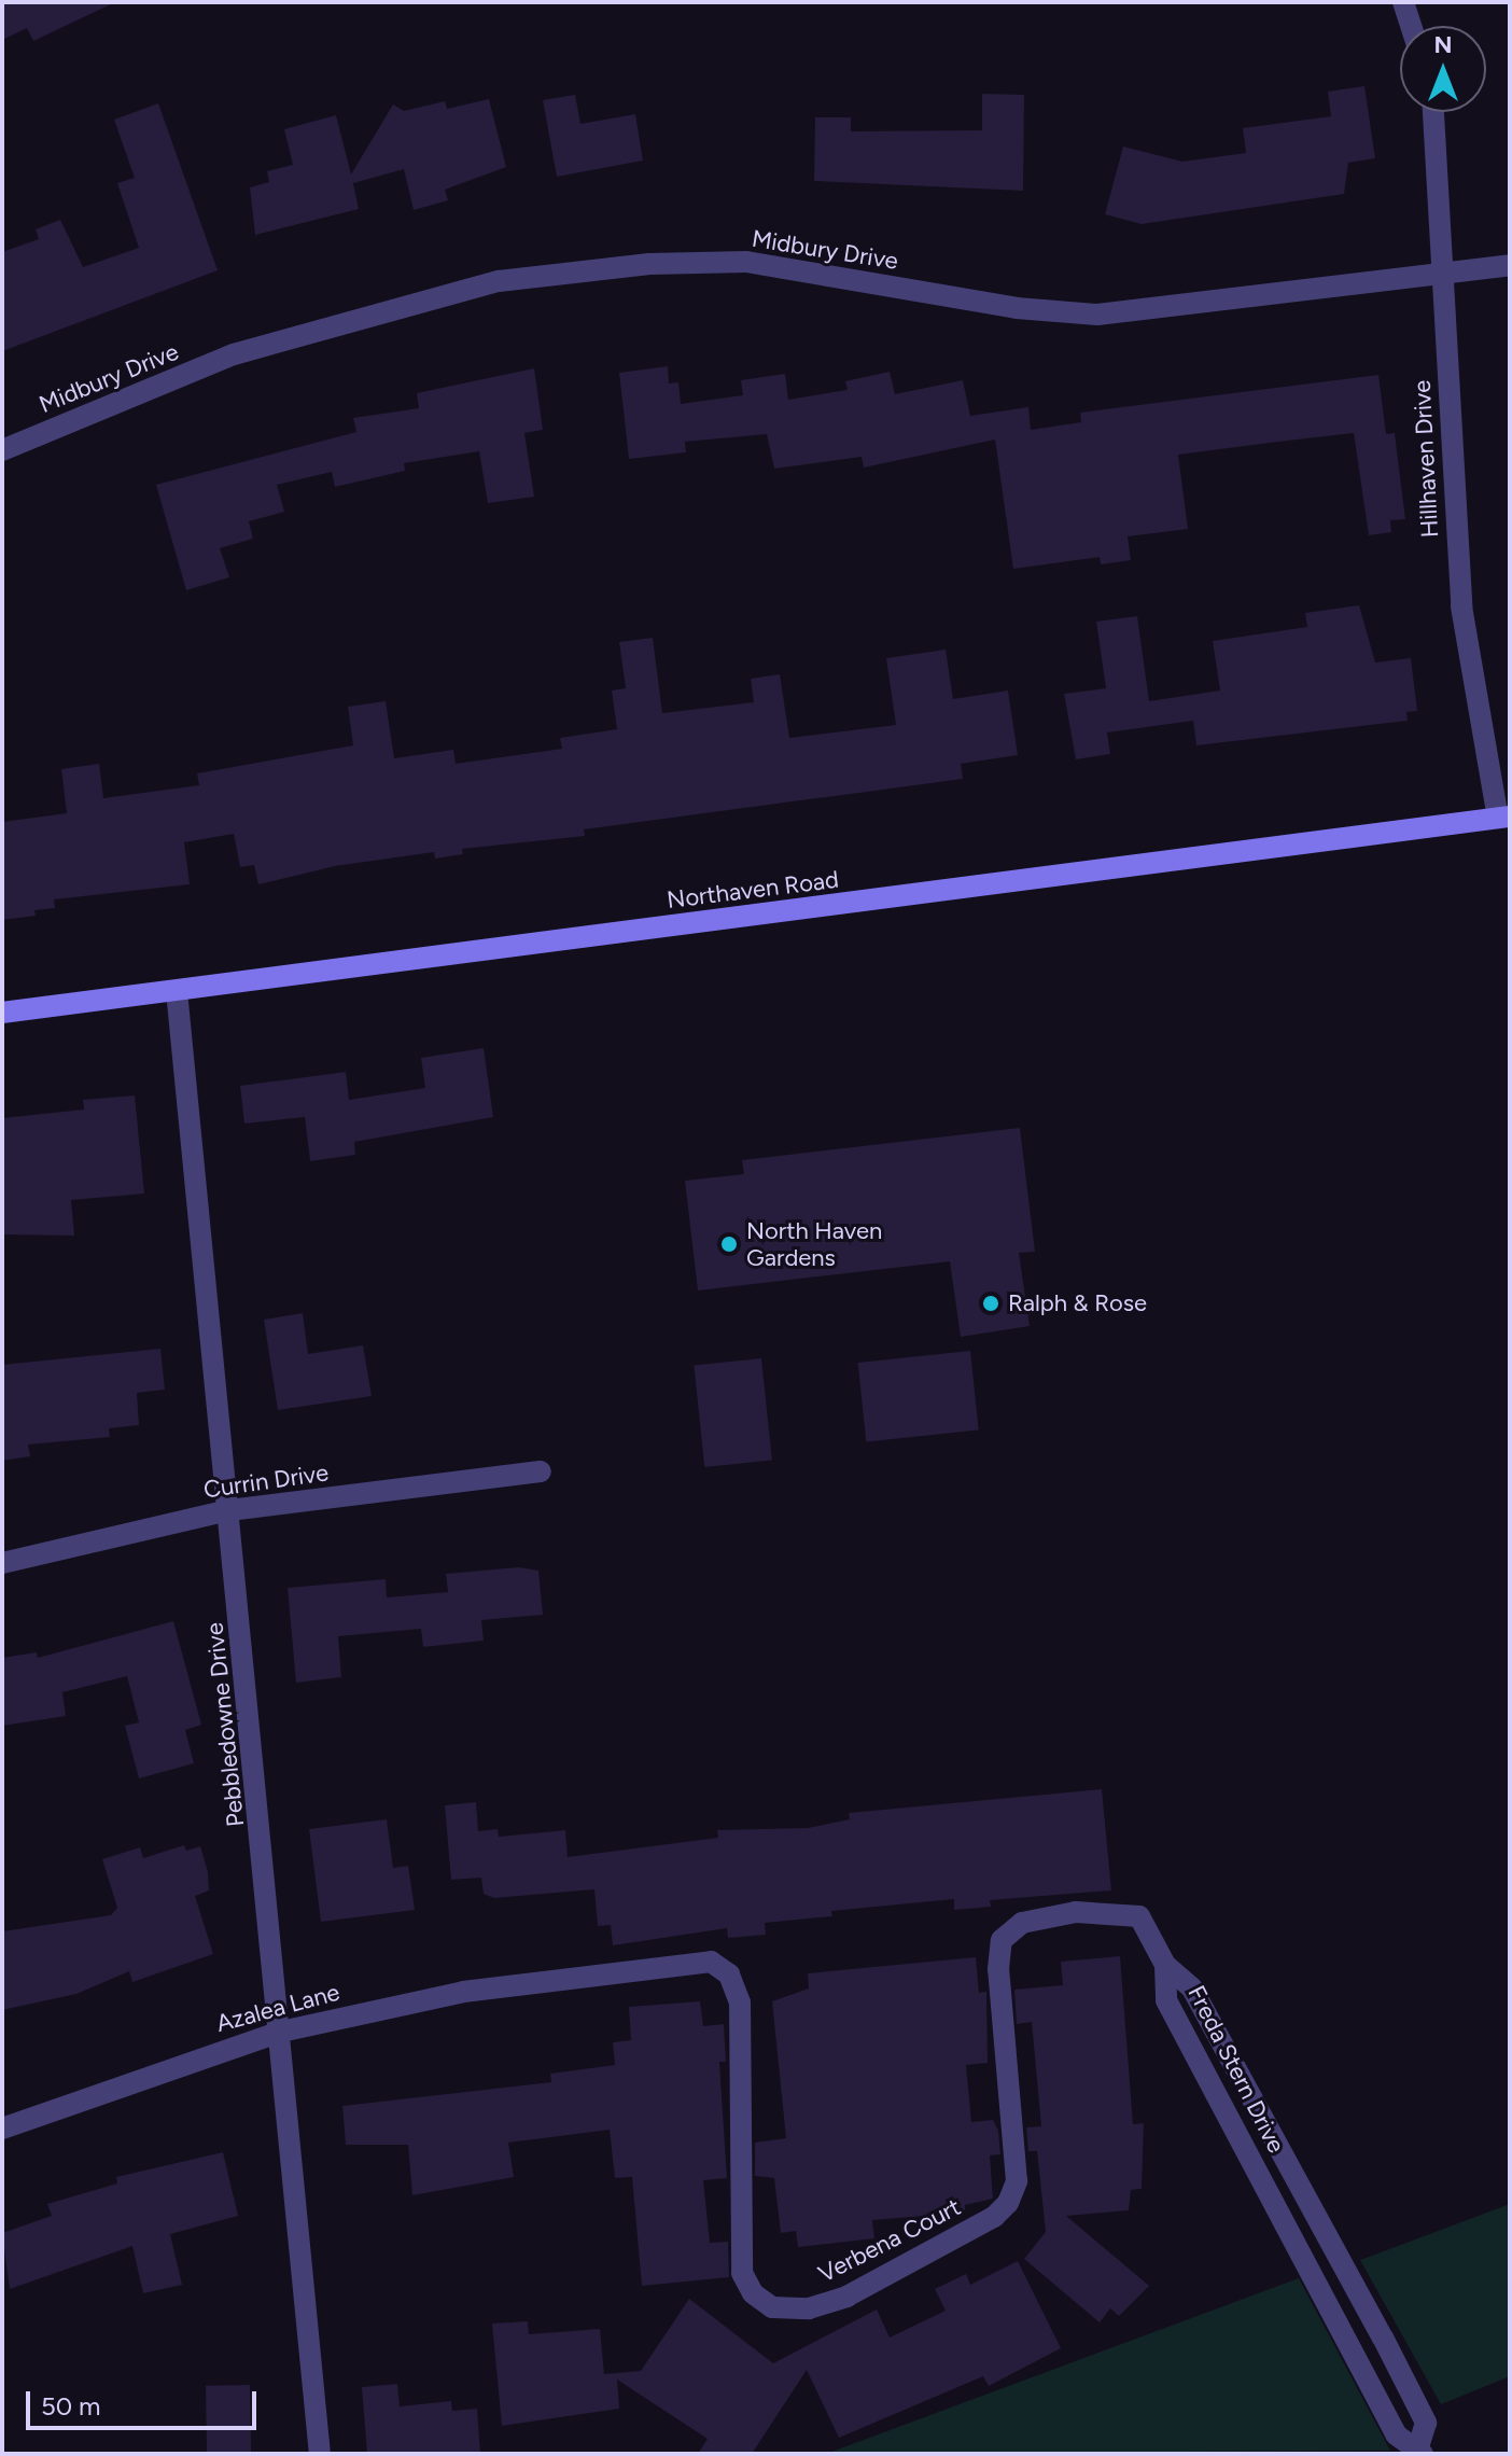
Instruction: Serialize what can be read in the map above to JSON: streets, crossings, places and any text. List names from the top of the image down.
{
  "streets": {
    "street": [
      "Midbury Drive",
      "Hillhaven Drive",
      "Northaven Road",
      "Currin Drive",
      "Pebbledowne Drive",
      "Azalea Lane",
      "Freda Stern Drive",
      "Verbena Court"
    ]
  },
  "crossings": [
    ["Midbury Drive", "Hillhaven Drive"],
    ["Hillhaven Drive", "Northaven Road"],
    ["Northaven Road", "Pebbledowne Drive"],
    ["Currin Drive", "Pebbledowne Drive"],
    ["Pebbledowne Drive", "Azalea Lane"],
    ["Azalea Lane", "Verbena Court"],
    ["Freda Stern Drive", "Verbena Court"]
  ],
  "places": ["North Haven Gardens", "Ralph & Rose"],
  "scale_bar": "50 m",
  "north": "top"
}
